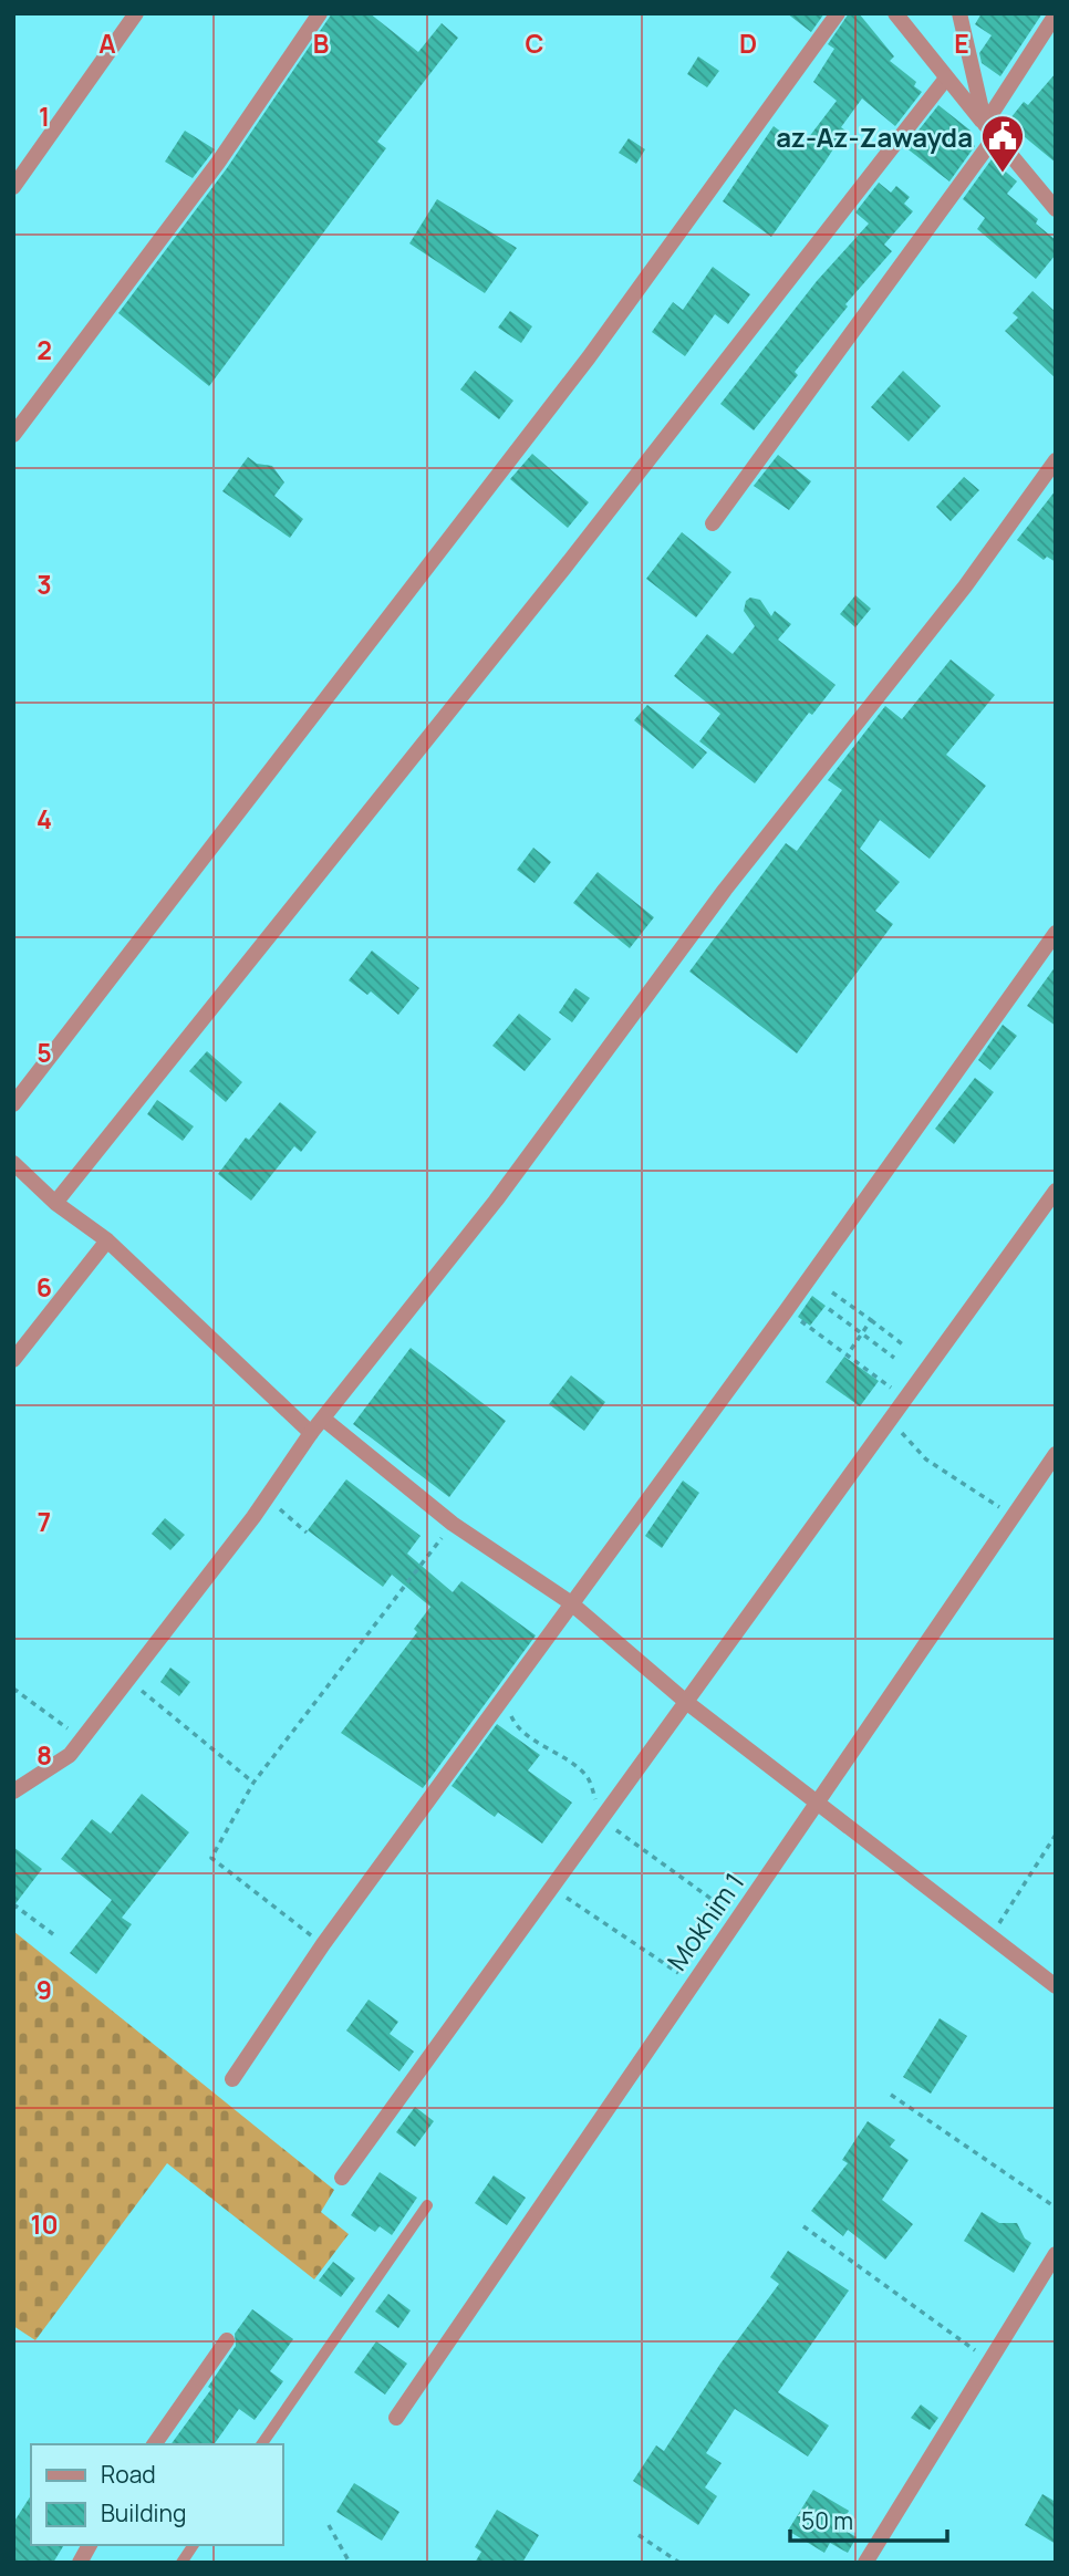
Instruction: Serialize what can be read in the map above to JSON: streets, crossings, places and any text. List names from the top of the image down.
{
  "streets": {
    "street": ["Mokhim 1"]
  },
  "places": {
    "public building": ["az-Az-Zawayda"]
  },
  "legend": ["Road", "Building"],
  "scale_bar": "50 m",
  "grid": {
    "columns": [
      "A",
      "B",
      "C",
      "D",
      "E"
    ],
    "rows": [
      "1",
      "2",
      "3",
      "4",
      "5",
      "6",
      "7",
      "8",
      "9",
      "10"
    ]
  }
}
